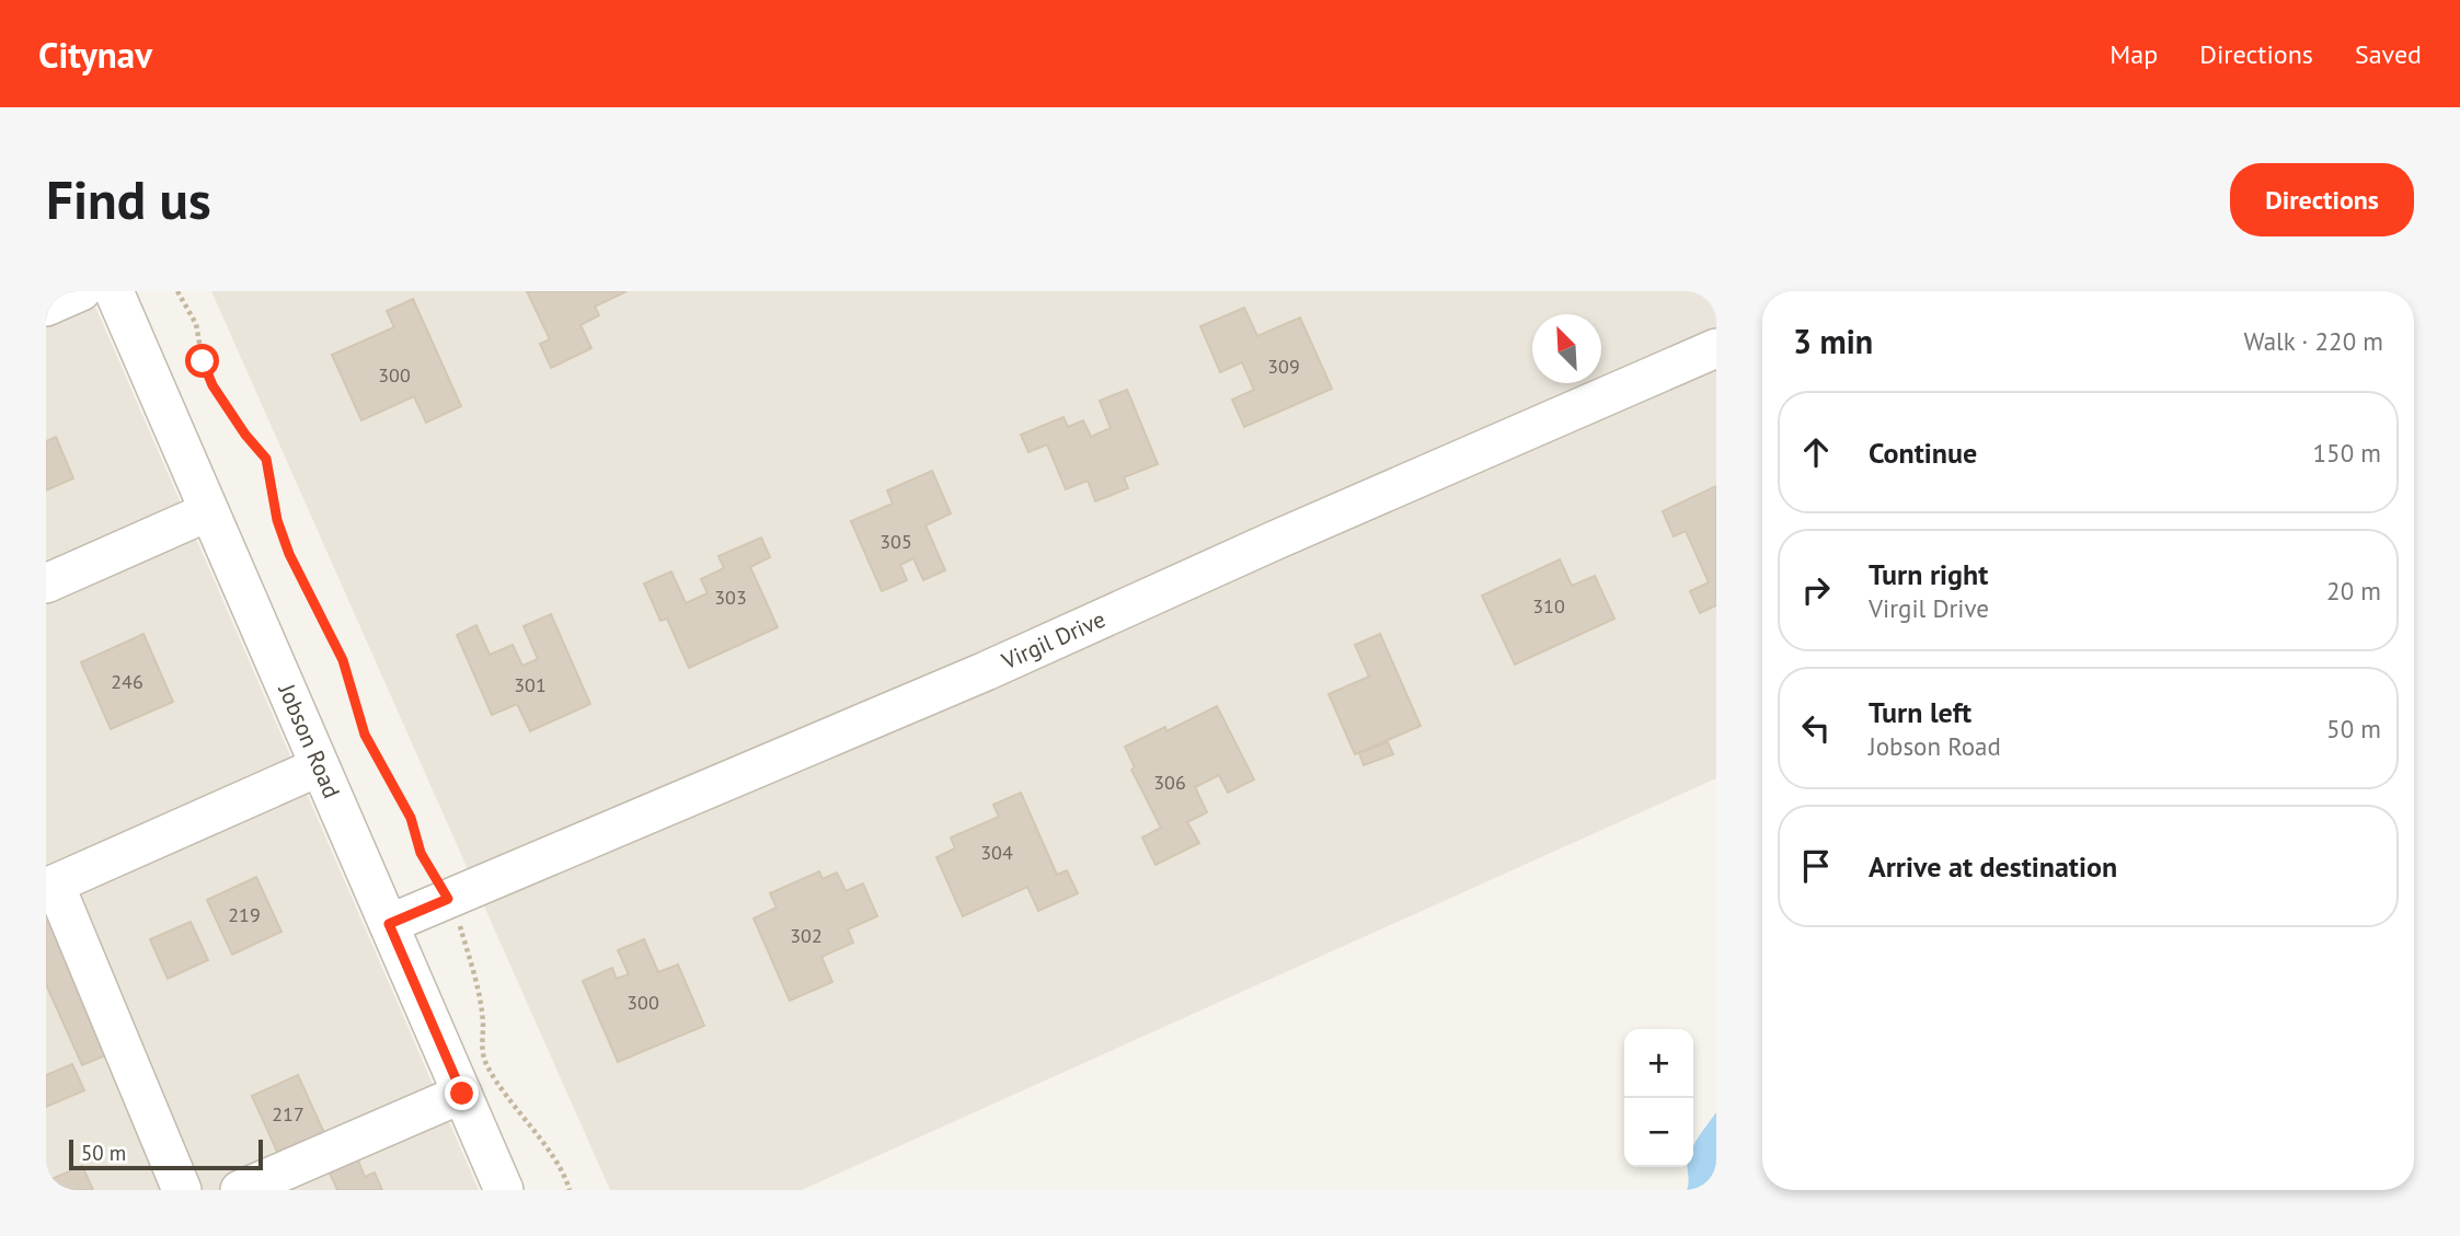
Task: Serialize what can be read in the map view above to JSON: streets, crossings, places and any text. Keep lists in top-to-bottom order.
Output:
{
  "streets": {
    "street": ["Virgil Drive", "Jobson Road"]
  },
  "crossings": [
    ["Virgil Drive", "Jobson Road"]
  ],
  "house_numbers": [
    "309",
    "300",
    "305",
    "303",
    "310",
    "246",
    "301",
    "306",
    "304",
    "219",
    "302",
    "300",
    "217"
  ],
  "scale_bar": "50 m",
  "north": "top left",
  "page": {
    "header": "Citynav",
    "nav": ["Map", "Directions", "Saved"],
    "buttons": "Directions",
    "title": "Find us",
    "heading": ["3 min", "Walk · 220 m"],
    "list": [
      ["Continue", "150 m"],
      ["Turn right", "Virgil Drive", "20 m"],
      ["Turn left", "Jobson Road", "50 m"],
      "Arrive at destination"
    ],
    "map_buttons": ["+", "−"],
    "scale": "50 m"
  }
}
